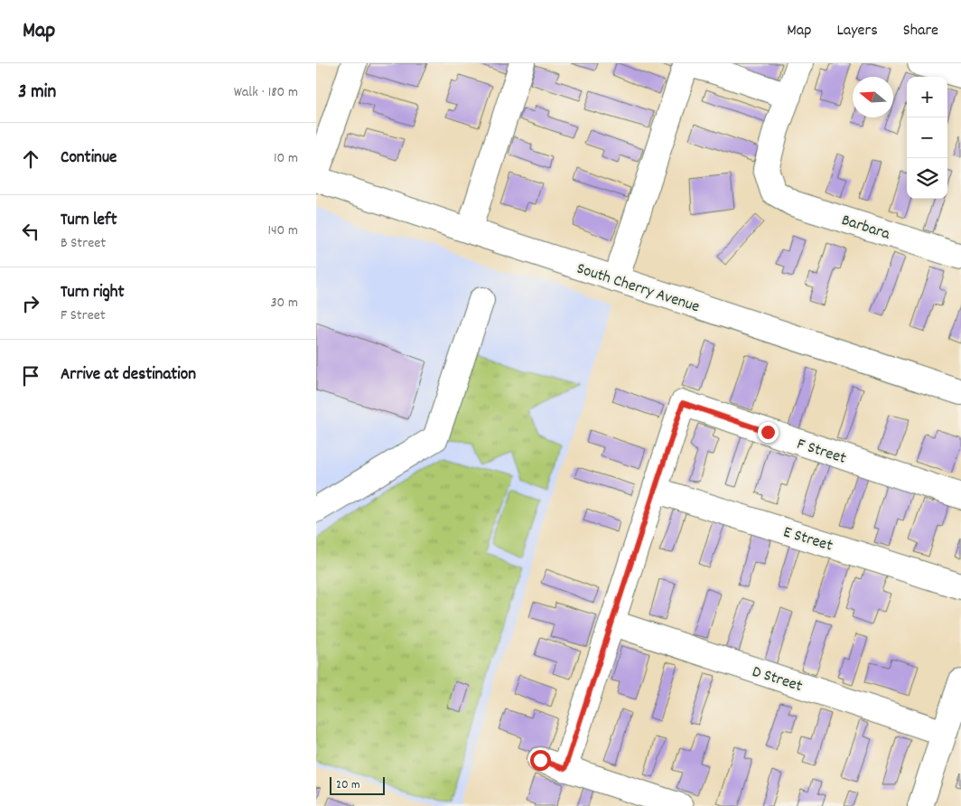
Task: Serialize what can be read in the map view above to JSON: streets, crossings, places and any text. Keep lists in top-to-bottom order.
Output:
{
  "streets": {
    "street": [
      "Barbara",
      "South Cherry Avenue",
      "F Street",
      "E Street",
      "D Street"
    ]
  },
  "crossings": [
    ["F Street", "E Street"]
  ],
  "scale_bar": "20 m",
  "north": "left",
  "page": {
    "header": "Map",
    "nav": ["Map", "Layers", "Share"],
    "heading": ["3 min", "Walk · 180 m"],
    "map_buttons": ["+", "−"],
    "list": [
      ["Continue", "10 m"],
      ["Turn left", "B Street", "140 m"],
      ["Turn right", "F Street", "30 m"],
      "Arrive at destination"
    ],
    "scale": "20 m"
  }
}
